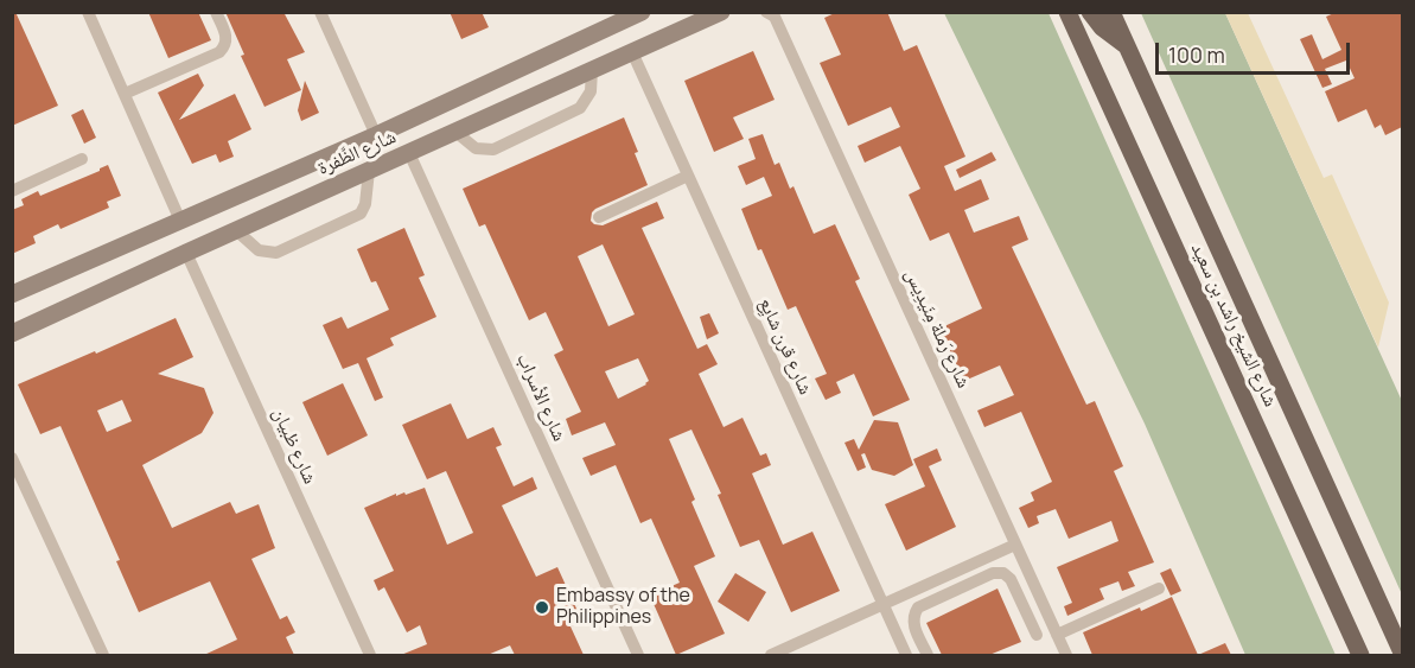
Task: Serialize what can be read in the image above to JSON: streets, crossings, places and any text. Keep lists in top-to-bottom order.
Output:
{
  "streets": {
    "main road": ["شارع الظَّفرة", "شارع الشيخ راشد بن سعيد"],
    "street": [
      "شارع رَملة مِنَيدِيس",
      "شارع قرن شايِع",
      "شارع الأسراب",
      "شارع ظبيان"
    ]
  },
  "crossings": [
    ["شارع الظَّفرة", "شارع قرن شايِع"],
    ["شارع الظَّفرة", "شارع الأسراب"],
    ["شارع الظَّفرة", "شارع ظبيان"]
  ],
  "places": ["Embassy of the Philippines"],
  "scale_bar": "100 m"
}
